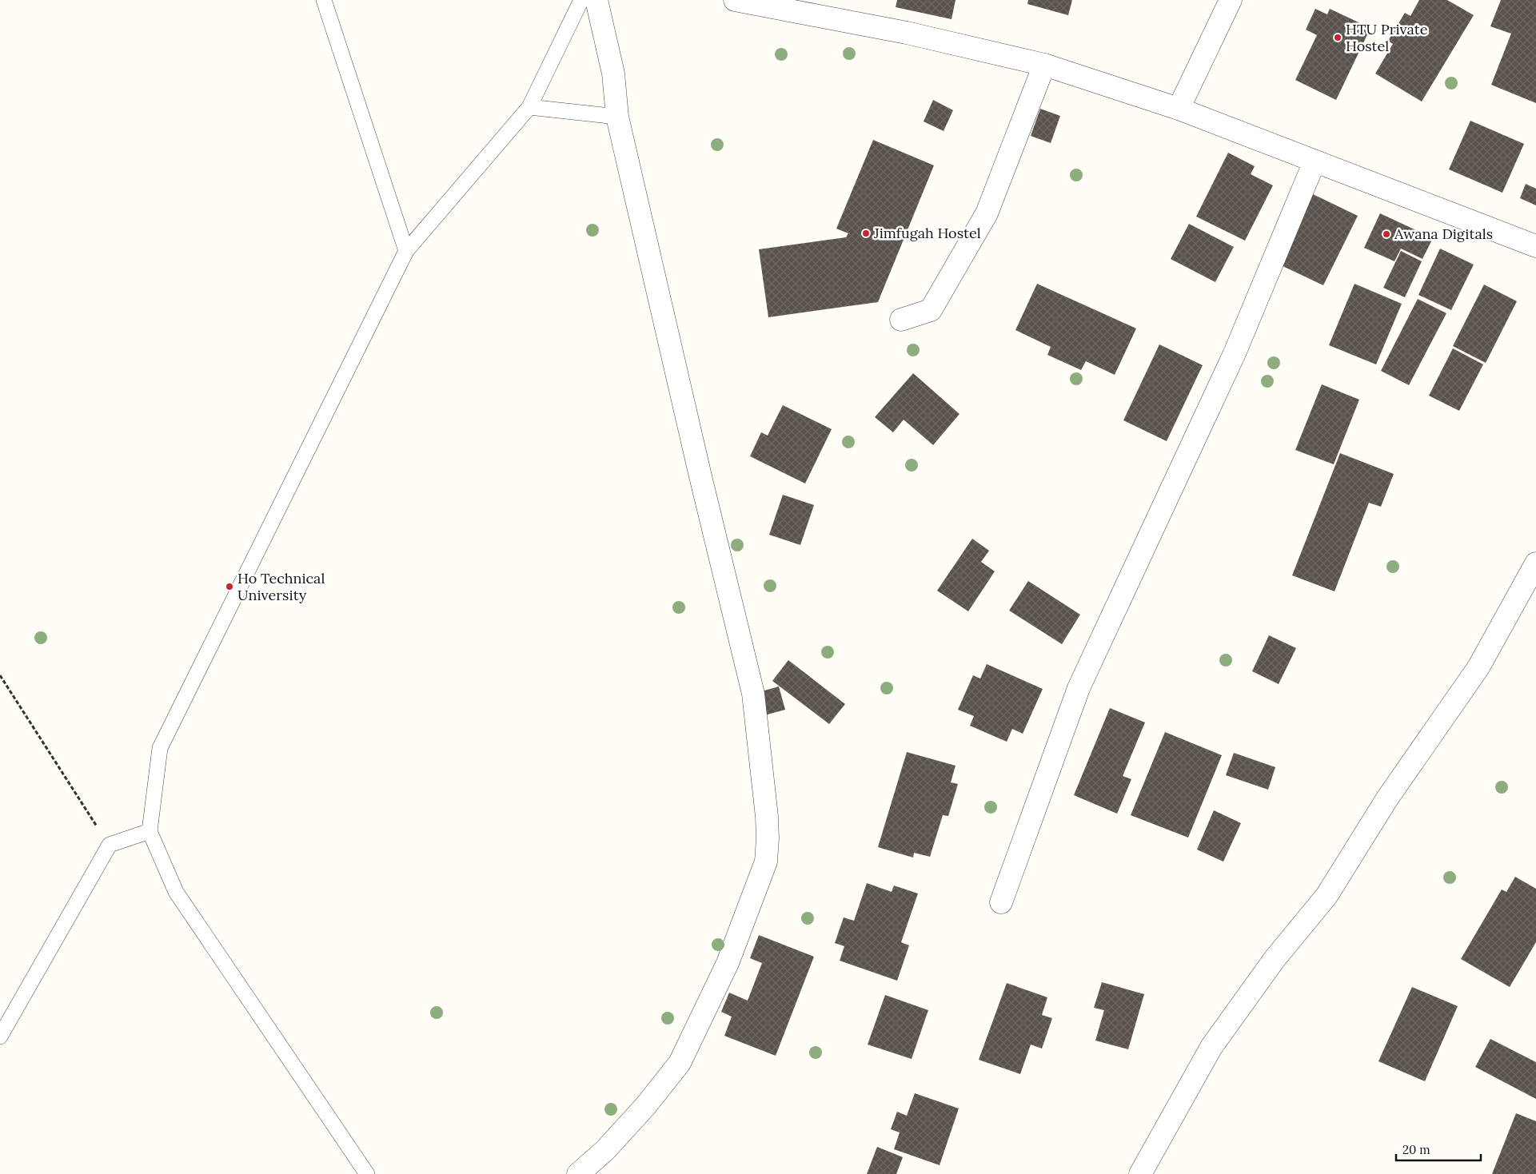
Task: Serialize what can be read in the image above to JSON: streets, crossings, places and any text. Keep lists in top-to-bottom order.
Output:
{
  "places": [
    "HTU Private Hostel",
    "Jimfugah Hostel",
    "Awana Digitals",
    "Ho Technical University"
  ],
  "scale_bar": "20 m"
}
